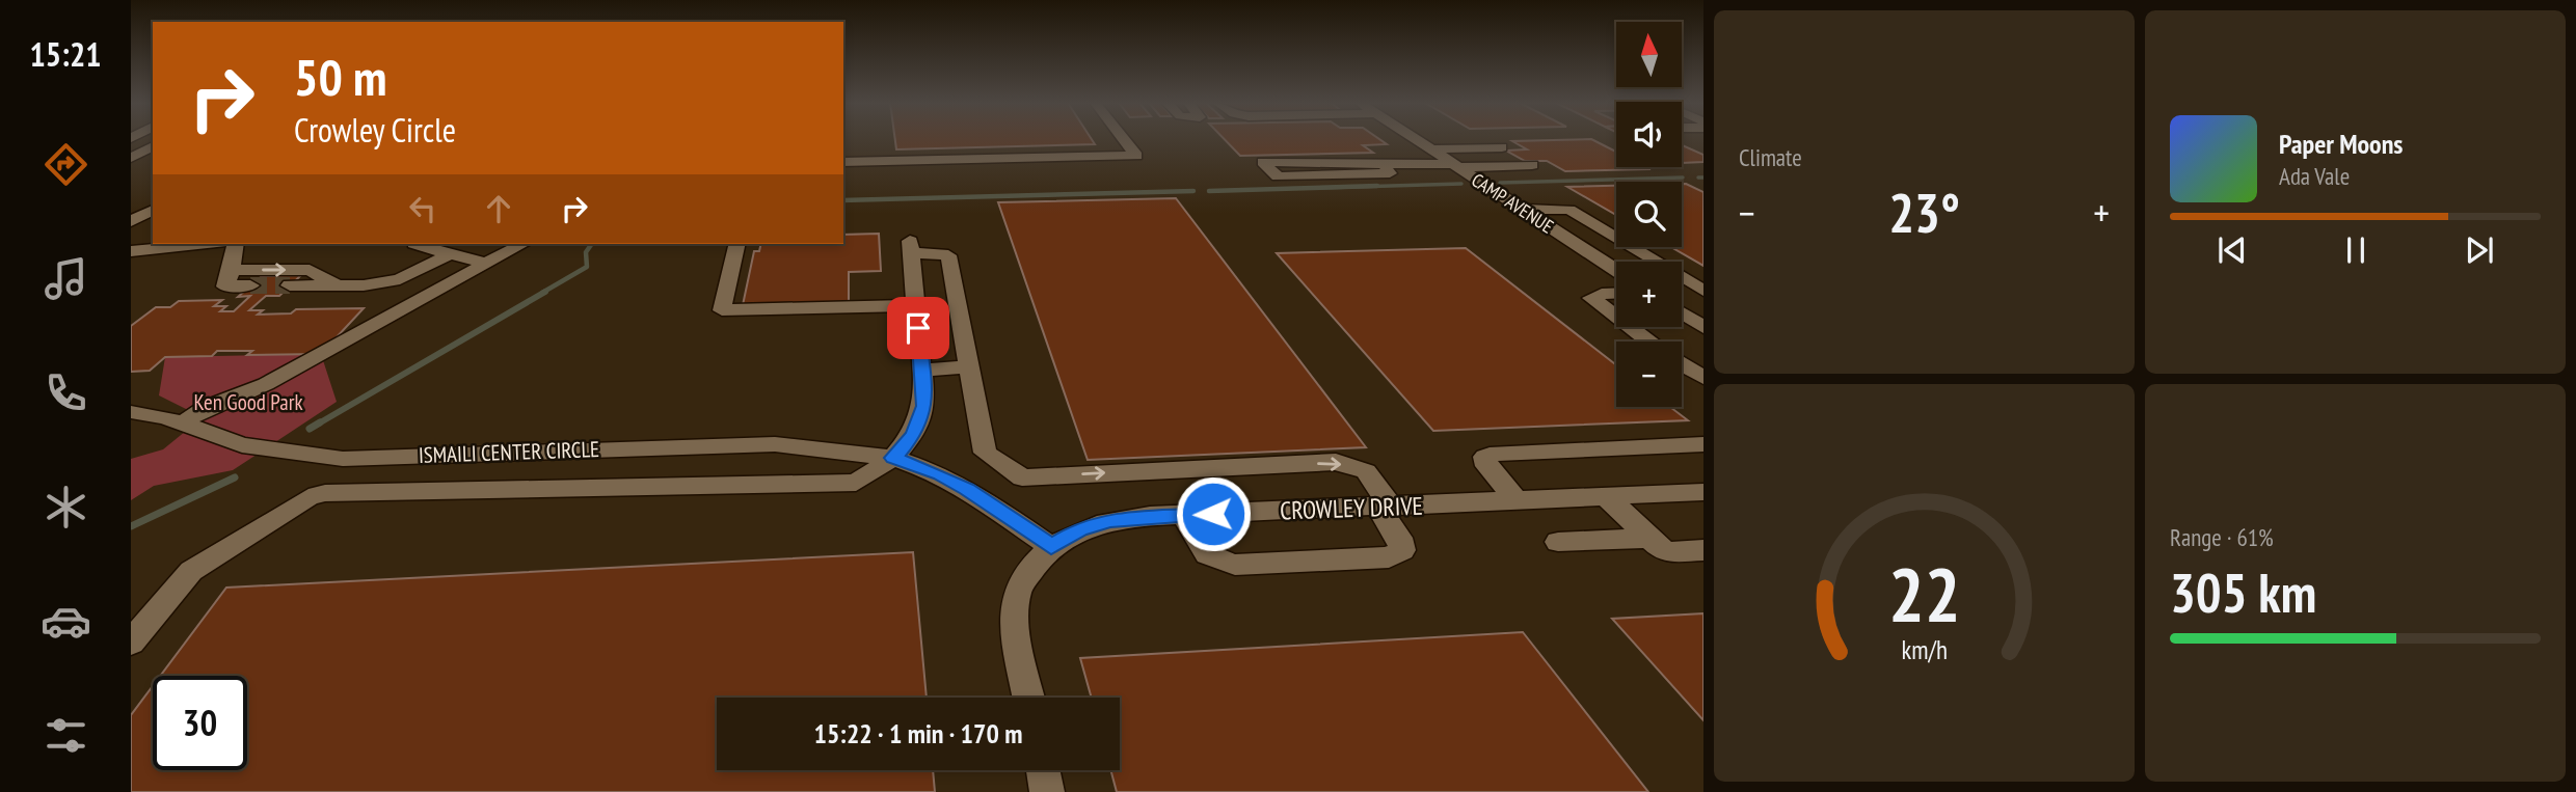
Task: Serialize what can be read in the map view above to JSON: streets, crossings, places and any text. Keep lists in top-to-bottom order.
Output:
{
  "streets": {
    "street": ["CAMP AVENUE", "ISMAILI CENTER CIRCLE", "CROWLEY DRIVE"]
  },
  "crossings": [
    ["ISMAILI CENTER CIRCLE", "CROWLEY DRIVE"]
  ],
  "parks": ["Ken Good Park"],
  "north": "top",
  "page": {
    "tabs": "15:21",
    "tile": [
      "Climate",
      ["Range · 61%", "305 km"]
    ],
    "map_buttons": ["+", "−"],
    "turn": ["50 m", "Crowley Circle"],
    "song": ["Paper Moons", "Ada Vale"],
    "heat": ["−", "23°", "+"],
    "limit": "30",
    "trip": "15:22 · 1 min · 170 m",
    "gauge": ["22", "km/h"]
  }
}
